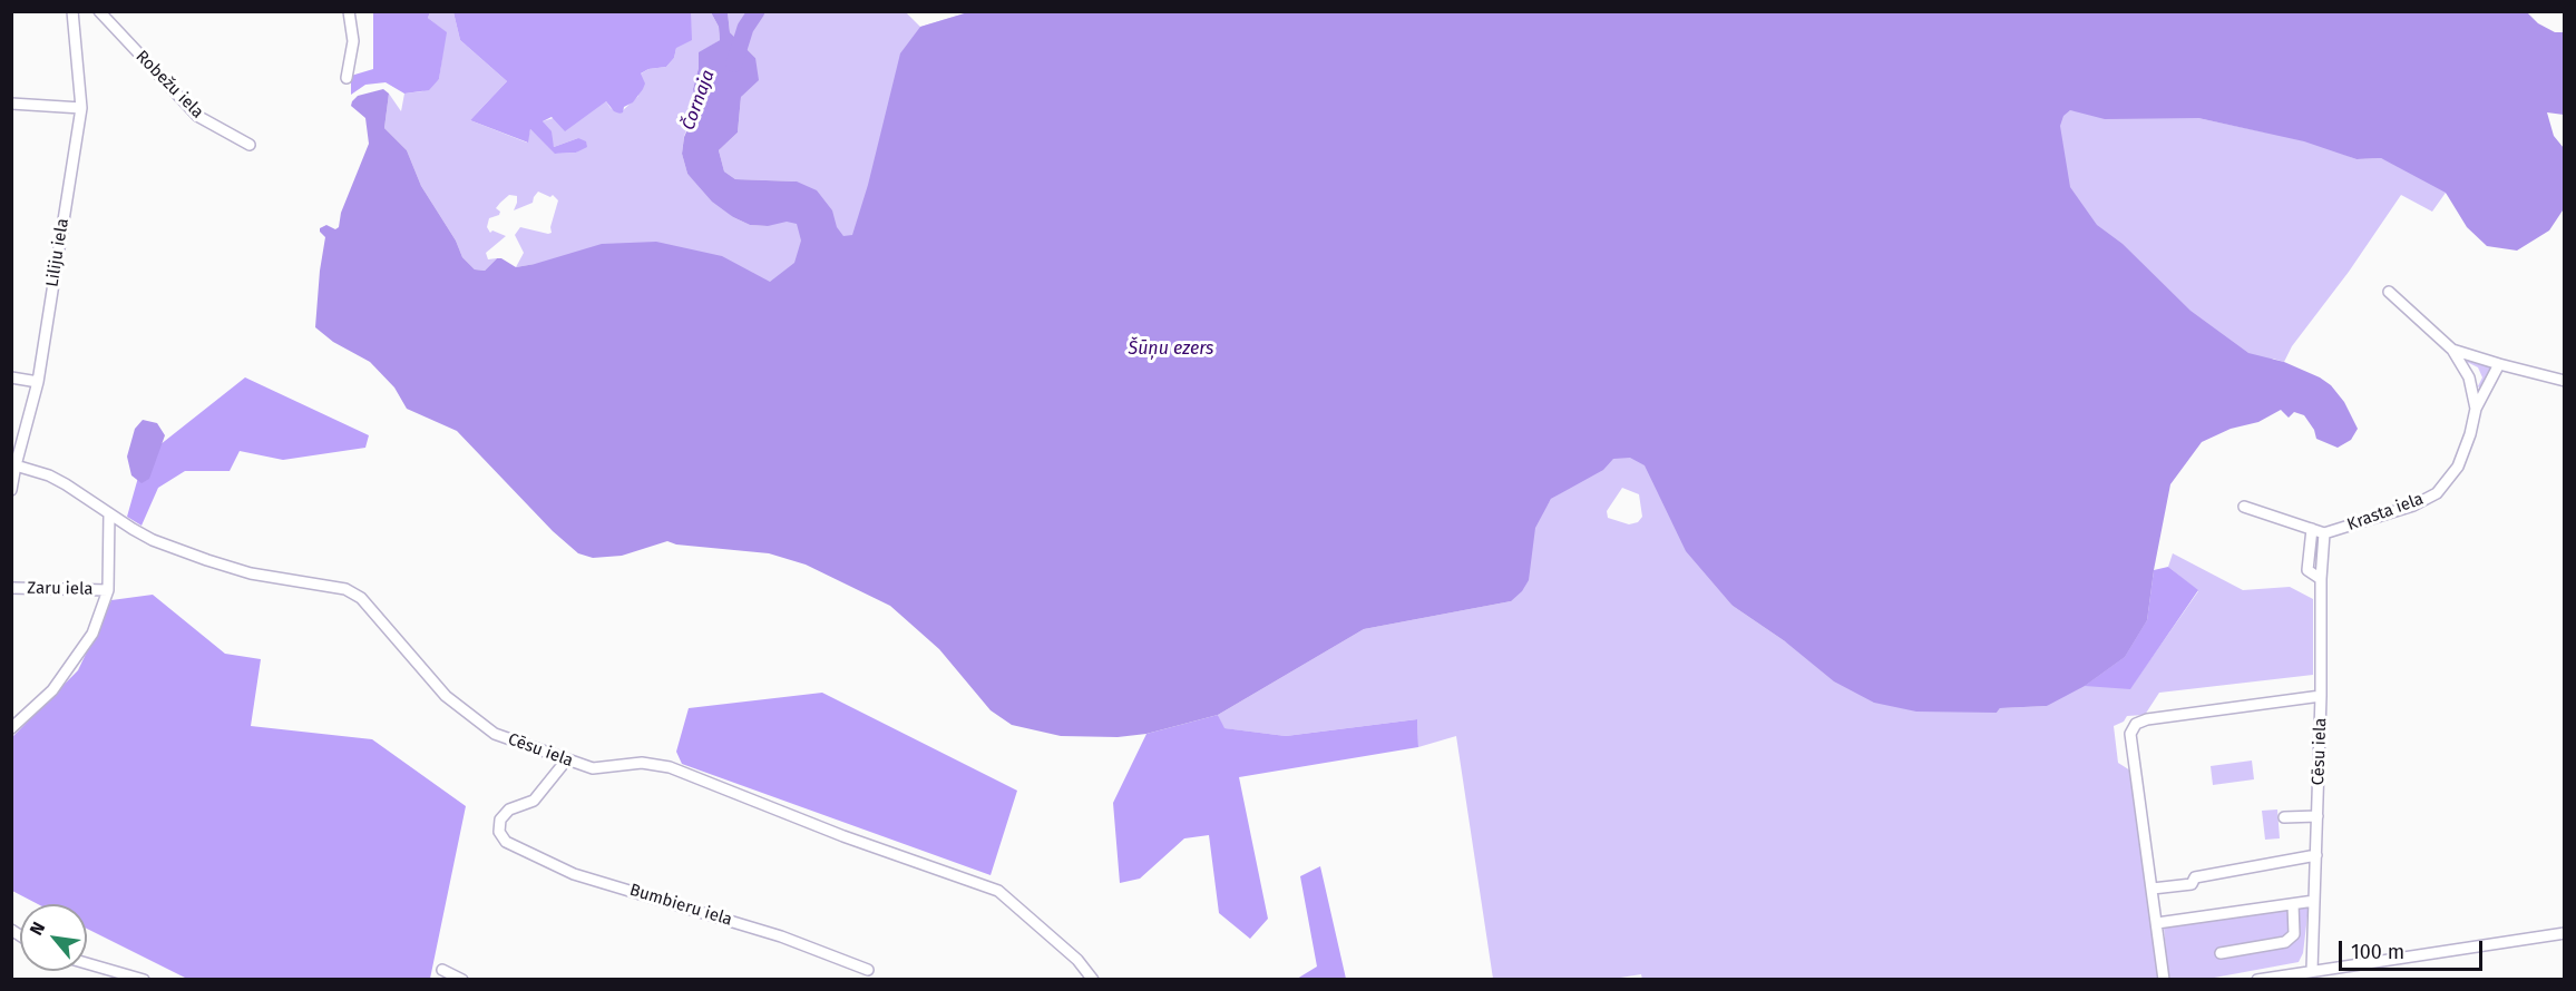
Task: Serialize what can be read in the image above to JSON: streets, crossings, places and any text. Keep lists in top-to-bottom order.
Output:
{
  "streets": {
    "street": [
      "Robežu iela",
      "Liliju iela",
      "Krasta iela",
      "Zaru iela",
      "Cēsu iela",
      "Bumbieru iela"
    ]
  },
  "crossings": [
    ["Liliju iela", "Cēsu iela"],
    ["Krasta iela", "Cēsu iela"],
    ["Cēsu iela", "Bumbieru iela"]
  ],
  "water": ["Čornaja", "Šūņu ezers"],
  "scale_bar": "100 m",
  "north": "top left"
}
